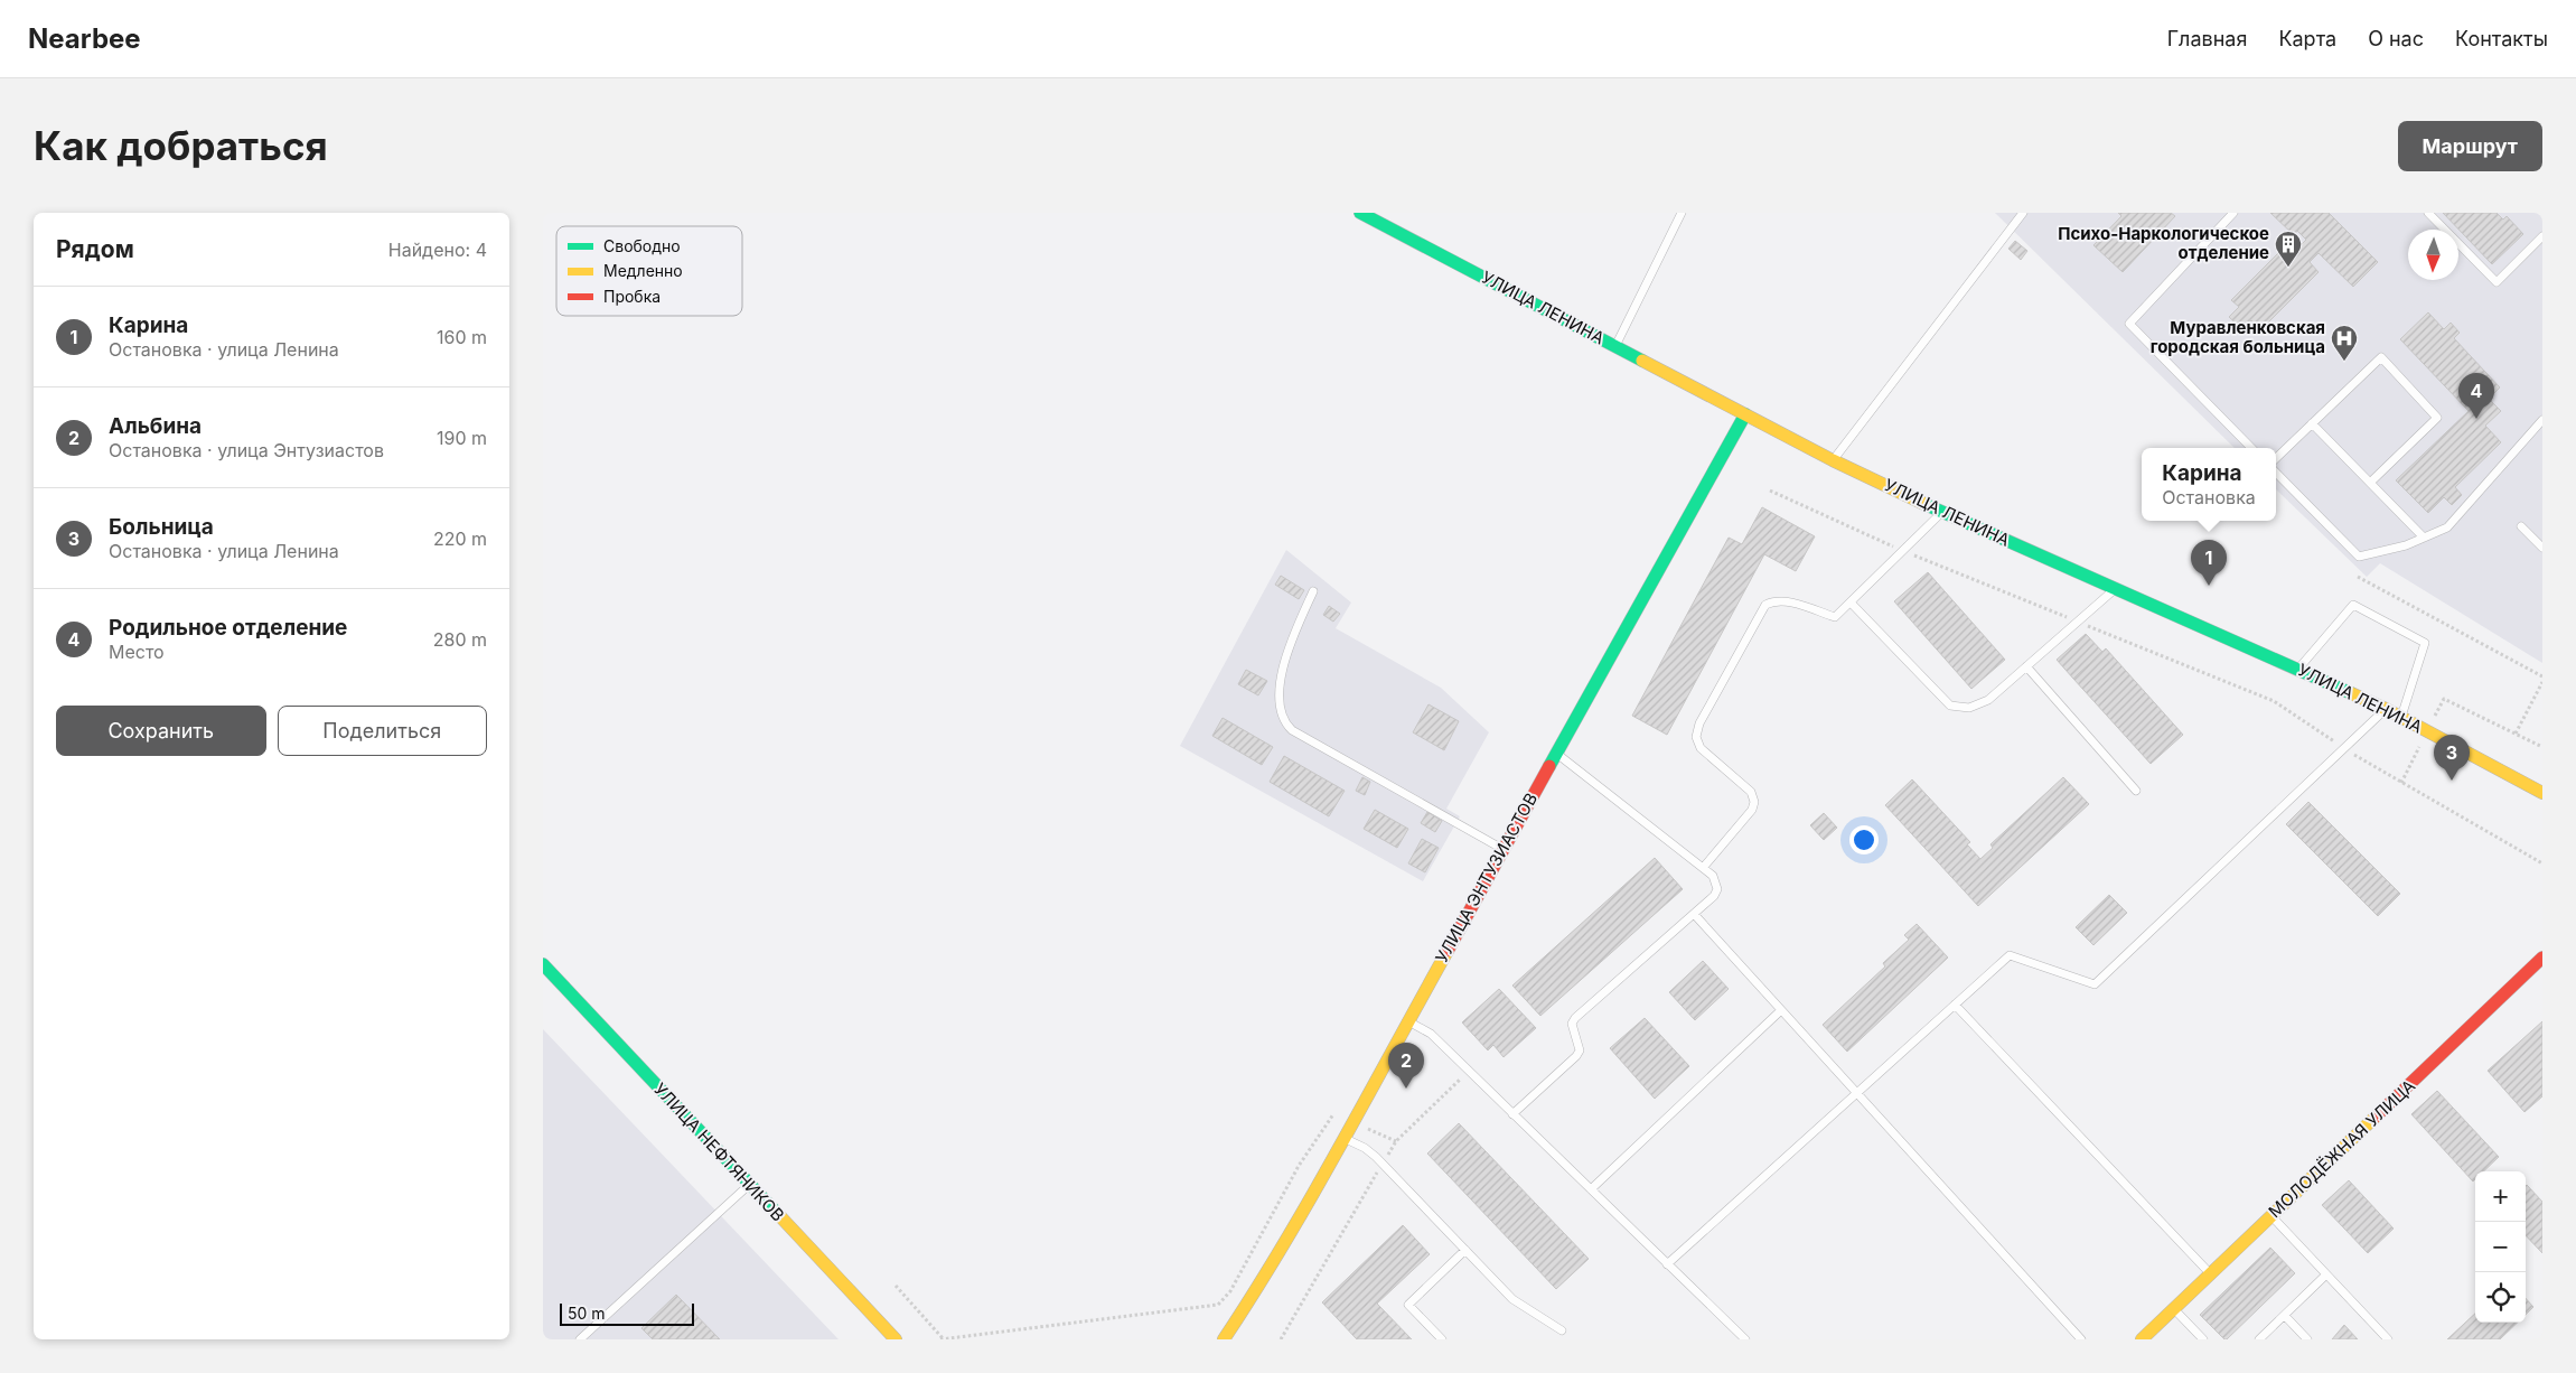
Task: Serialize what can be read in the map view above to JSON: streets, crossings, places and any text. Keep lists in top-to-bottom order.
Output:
{
  "streets": {
    "main road": [
      "УЛИЦА ЛЕНИНА",
      "УЛИЦА ЭНТУЗИАСТОВ",
      "МОЛОДЁЖНАЯ УЛИЦА",
      "УЛИЦА НЕФТЯНИКОВ"
    ]
  },
  "crossings": [
    ["УЛИЦА ЛЕНИНА", "УЛИЦА ЭНТУЗИАСТОВ"]
  ],
  "places": {
    "building": ["Психо-Наркологическое отделение"],
    "hospital": ["Муравленковская городская больница"]
  },
  "legend": ["Свободно", "Медленно", "Пробка"],
  "scale_bar": "50 m",
  "north": "bottom",
  "page": {
    "header": "Nearbee",
    "nav": [
      "Главная",
      "Карта",
      "О нас",
      "Контакты"
    ],
    "buttons": [
      "Маршрут",
      ["Сохранить", "Поделиться"]
    ],
    "title": "Как добраться",
    "heading": ["Рядом", "Найдено: 4"],
    "list": [
      {
        "mark": "1",
        "name": "Карина",
        "note": "Остановка · улица Ленина",
        "value": "160 m"
      },
      {
        "mark": "2",
        "name": "Альбина",
        "note": "Остановка · улица Энтузиастов",
        "value": "190 m"
      },
      {
        "mark": "3",
        "name": "Больница",
        "note": "Остановка · улица Ленина",
        "value": "220 m"
      },
      {
        "mark": "4",
        "name": "Родильное отделение",
        "note": "Место",
        "value": "280 m"
      }
    ],
    "pins": [
      "4",
      "1",
      "3",
      "2"
    ],
    "popup": ["Карина", "Остановка"],
    "map_buttons": ["+", "−"],
    "scale": "50 m"
  }
}
